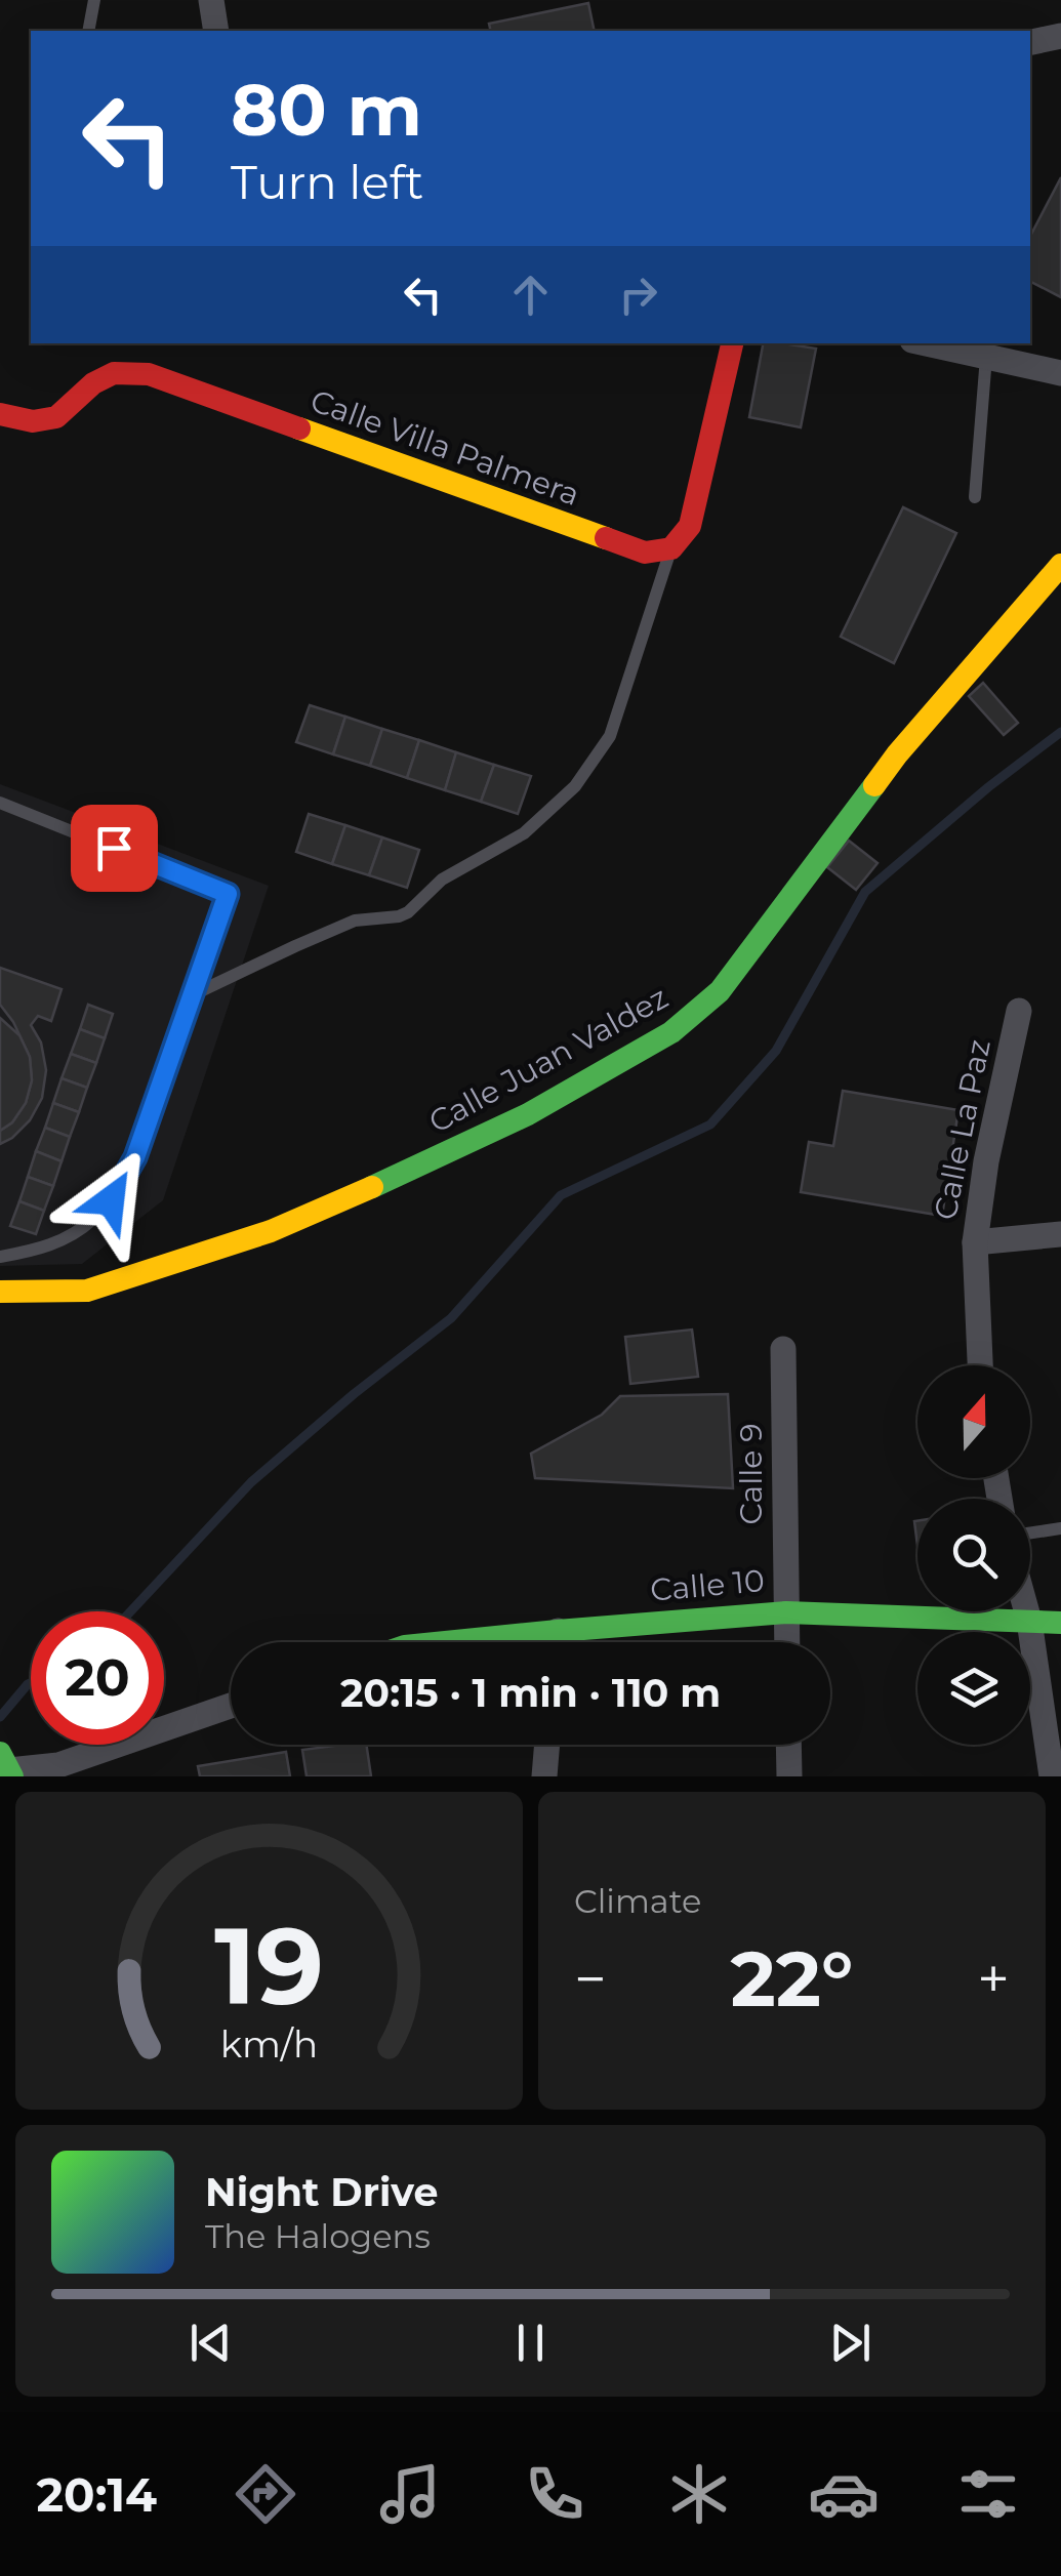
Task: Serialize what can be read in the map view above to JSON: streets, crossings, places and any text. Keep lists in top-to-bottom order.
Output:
{
  "streets": {
    "street": [
      "Calle Villa Palmera",
      "Calle Juan Valdez",
      "Calle La Paz",
      "Calle 9",
      "Calle 10"
    ]
  },
  "crossings": [
    ["Calle 9", "Calle 10"]
  ],
  "north": "top",
  "page": {
    "turn": ["80 m", "Turn left"],
    "limit": "20",
    "trip": "20:15 · 1 min · 110 m",
    "tile": "Climate",
    "heat": ["−", "22°", "+"],
    "song": ["Night Drive", "The Halogens"],
    "tabs": "20:14",
    "gauge": ["19", "km/h"]
  }
}
